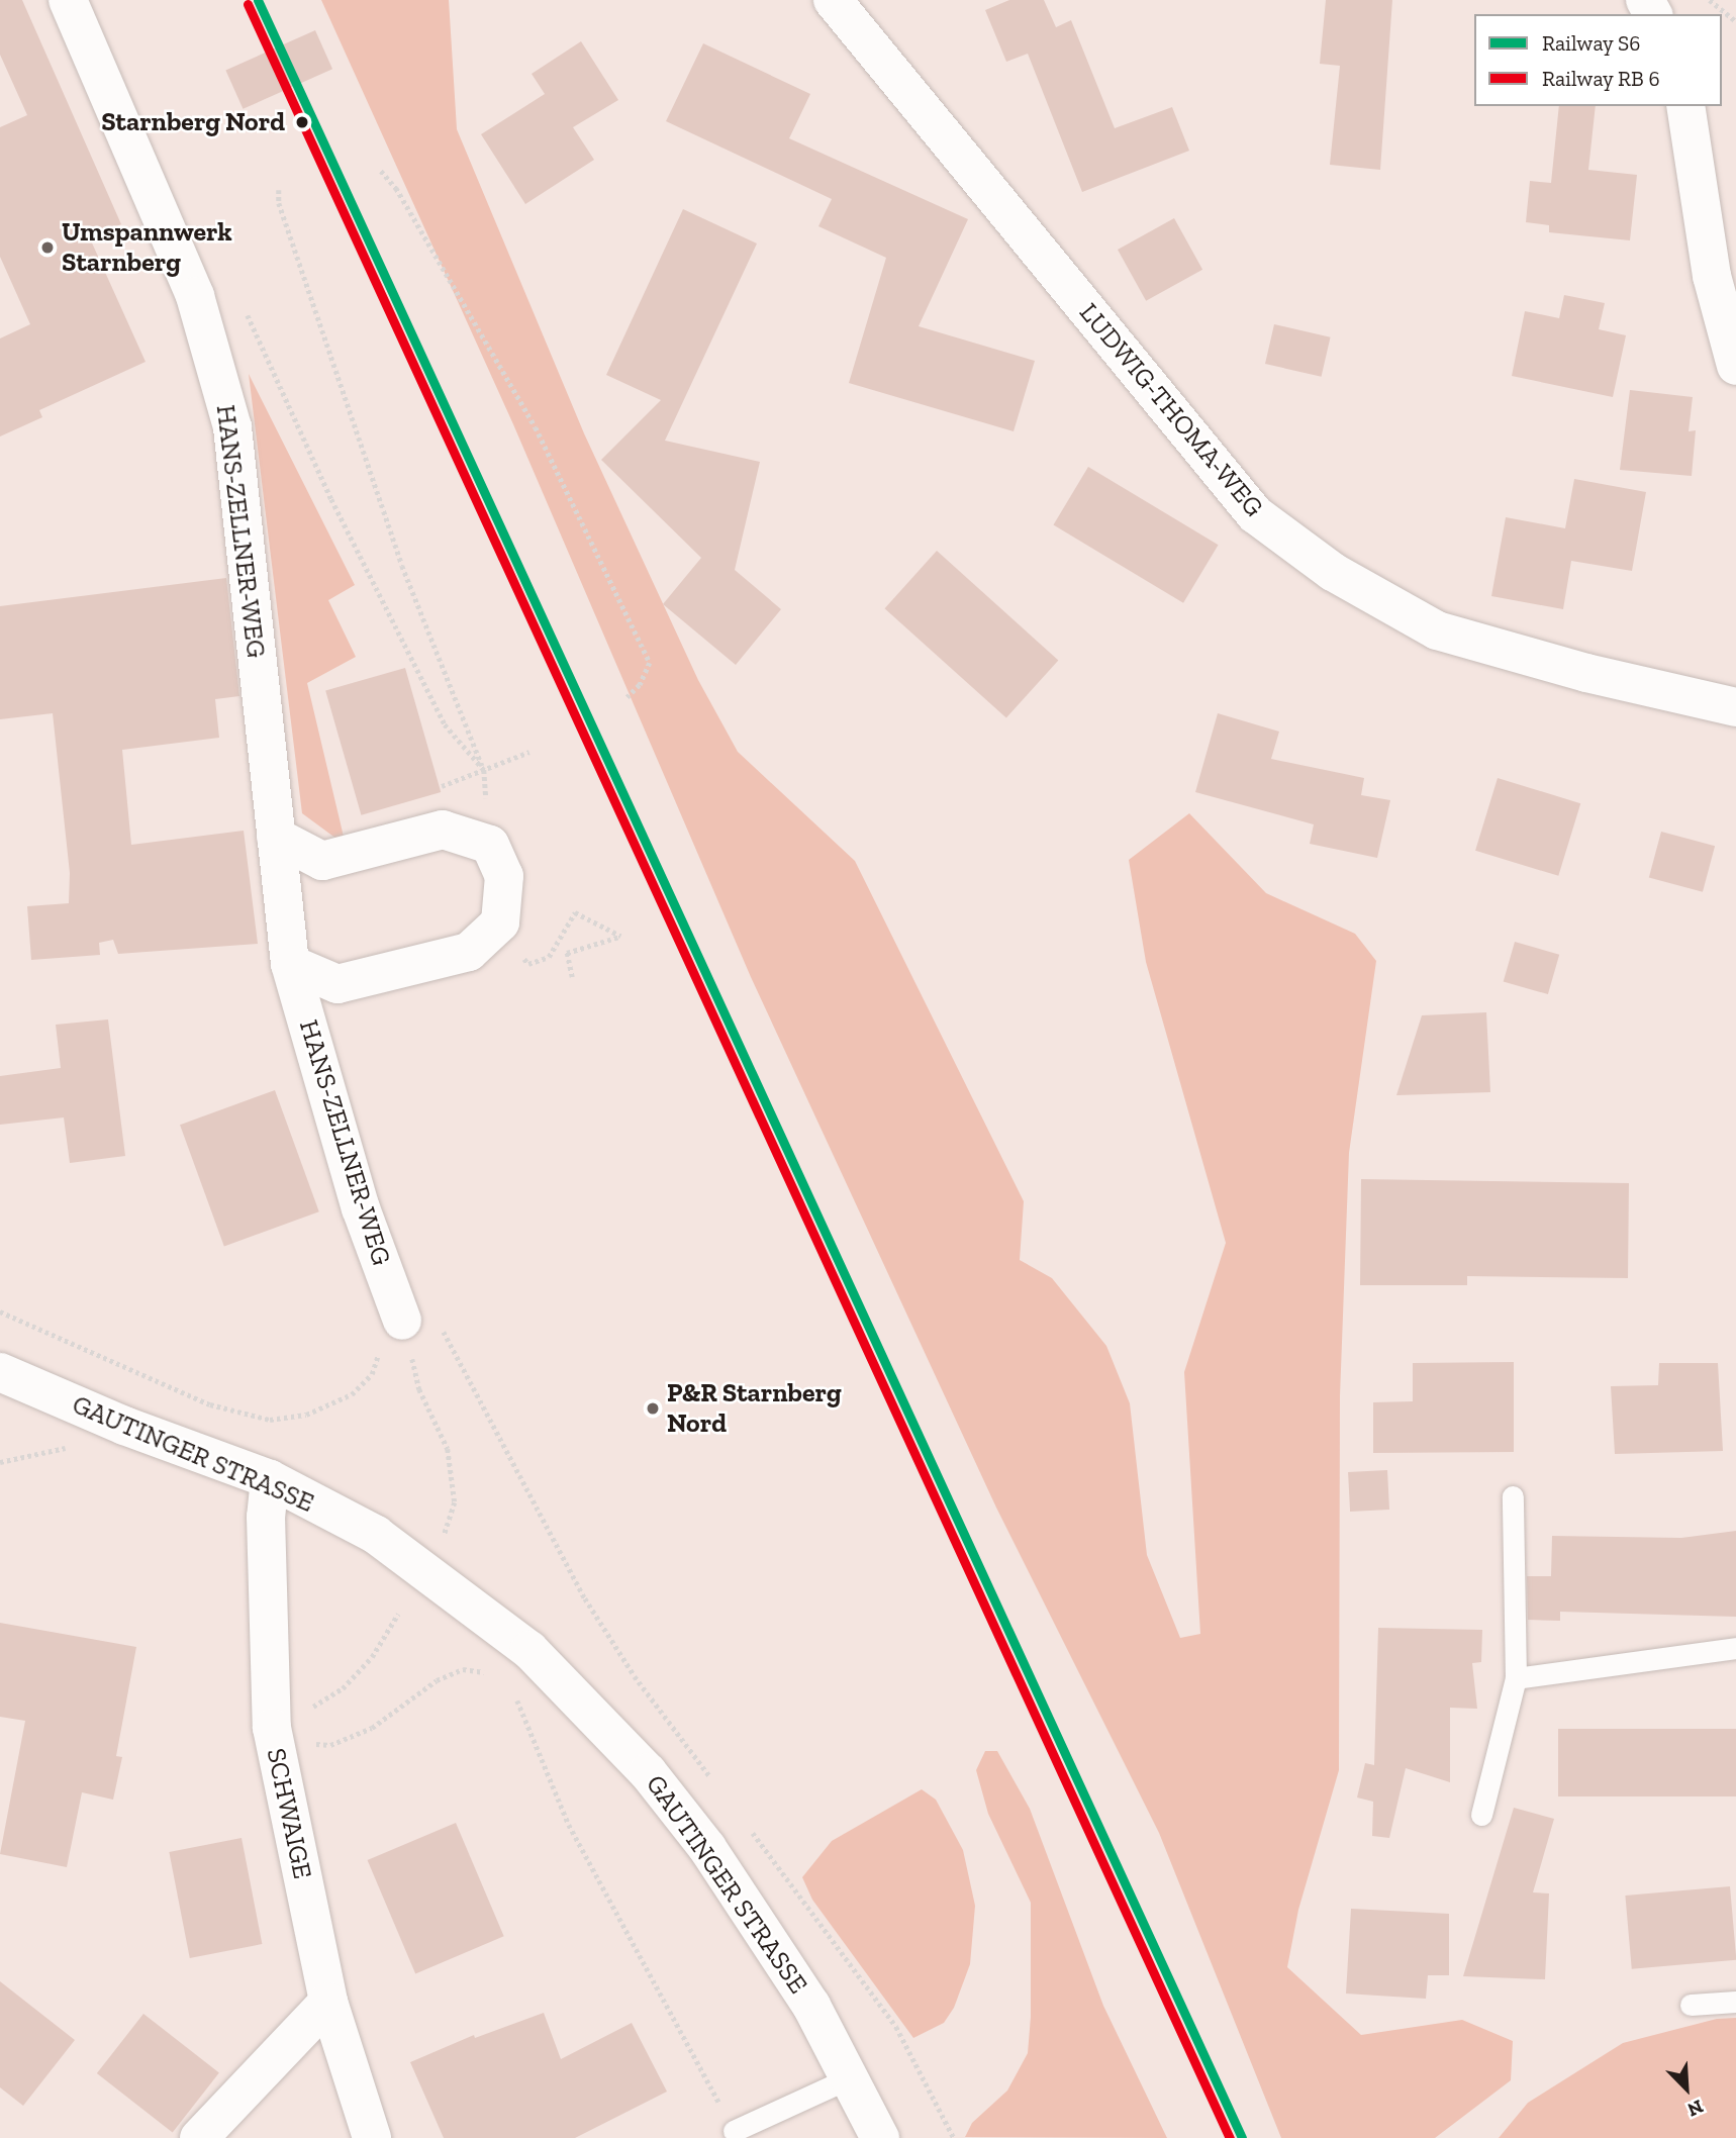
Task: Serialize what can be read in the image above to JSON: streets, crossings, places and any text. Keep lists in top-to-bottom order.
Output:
{
  "streets": {
    "street": [
      "LUDWIG-THOMA-WEG",
      "HANS-ZELLNER-WEG",
      "GAUTINGER STRASSE",
      "SCHWAIGE"
    ]
  },
  "crossings": [
    ["GAUTINGER STRASSE", "SCHWAIGE"]
  ],
  "places": ["Starnberg Nord", "Umspannwerk Starnberg", "P&R Starnberg Nord"],
  "lines": ["rail line S6"],
  "legend": ["Railway S6", "Railway RB 6"],
  "north": "bottom right"
}
